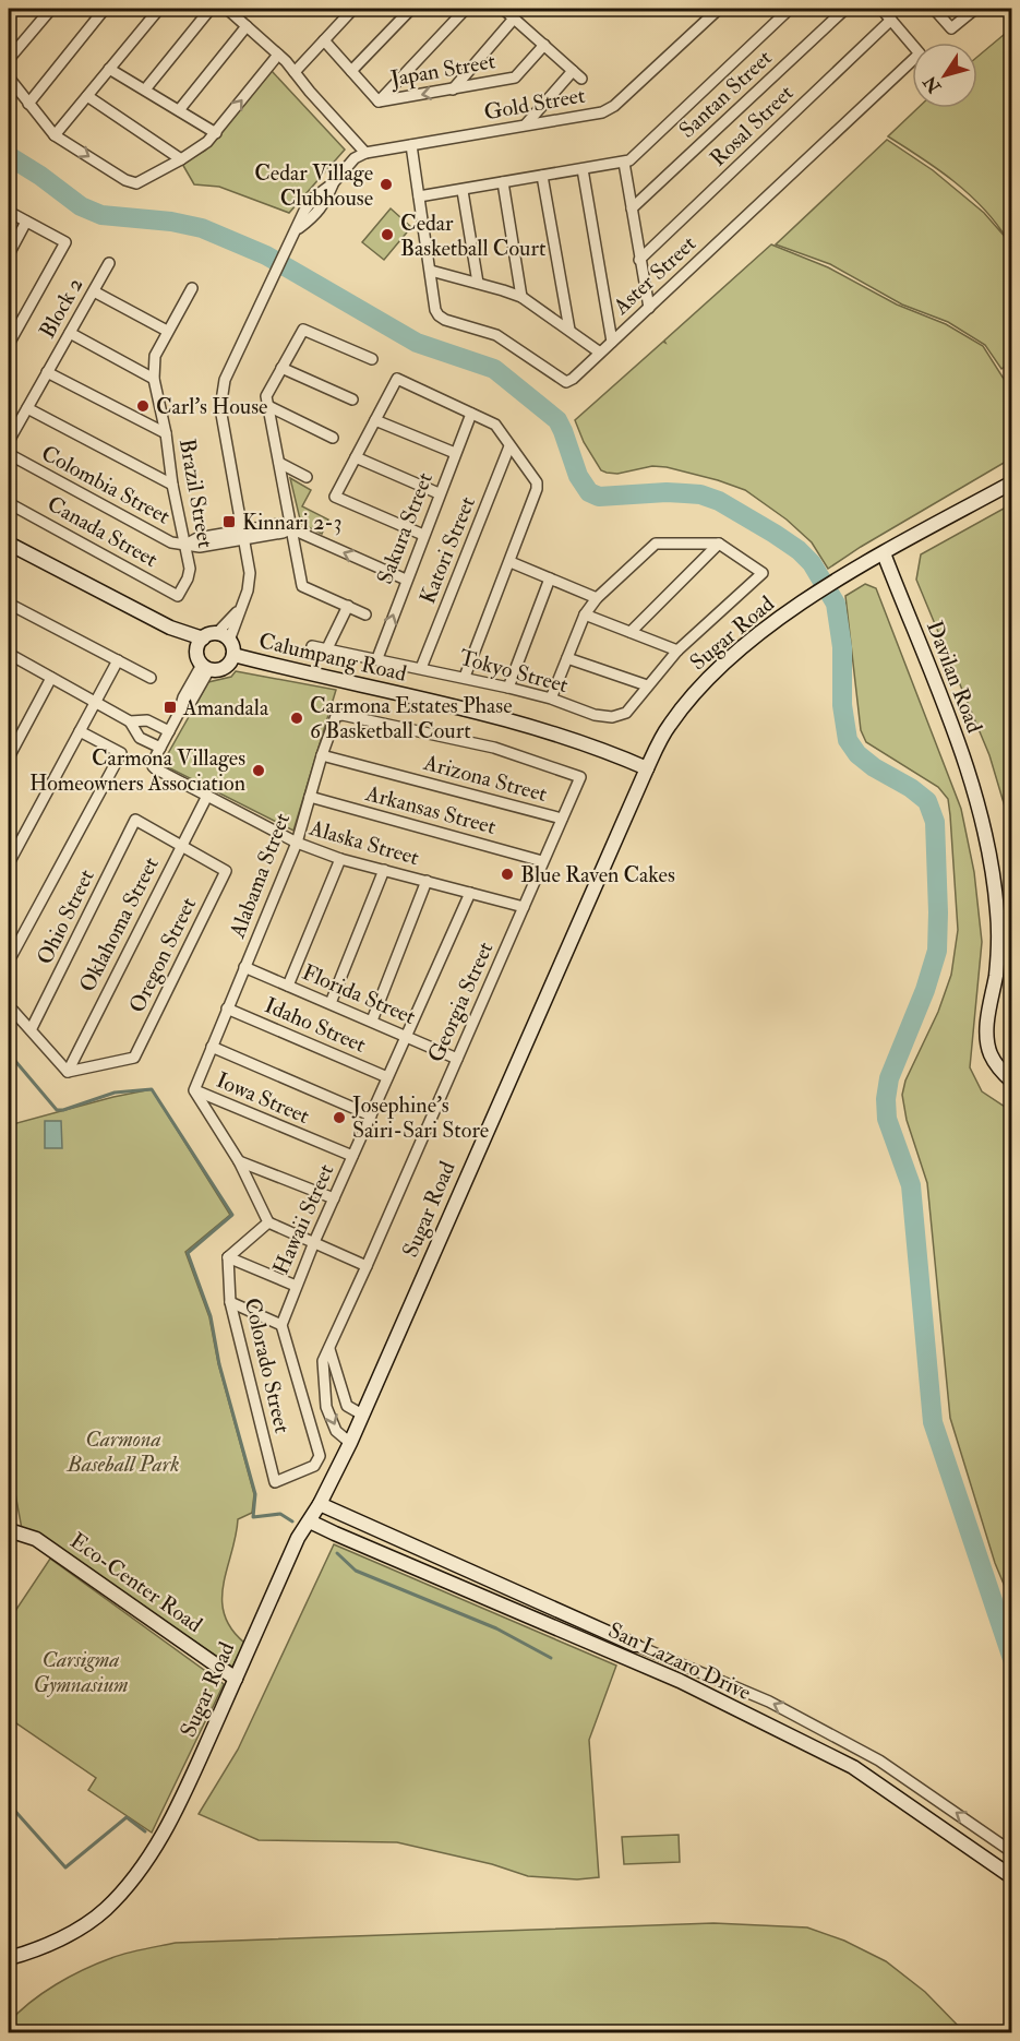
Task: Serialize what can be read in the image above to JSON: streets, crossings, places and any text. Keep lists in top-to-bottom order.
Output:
{
  "streets": {
    "main road": [
      "Sugar Road",
      "Calumpang Road",
      "Davilan Road",
      "Eco-Center Road",
      "San Lazaro Drive"
    ],
    "street": [
      "Japan Street",
      "Santan Street",
      "Gold Street",
      "Rosal Street",
      "Aster Street",
      "Block 2",
      "Colombia Street",
      "Brazil Street",
      "Sakura Street",
      "Canada Street",
      "Katori Street",
      "Tokyo Street",
      "Arizona Street",
      "Arkansas Street",
      "Alaska Street",
      "Alabama Street",
      "Ohio Street",
      "Oklahoma Street",
      "Oregon Street",
      "Florida Street",
      "Georgia Street",
      "Idaho Street",
      "Iowa Street",
      "Hawaii Street",
      "Colorado Street"
    ]
  },
  "crossings": [
    ["Gold Street", "Aster Street"],
    ["Rosal Street", "Aster Street"],
    ["Colombia Street", "Brazil Street"],
    ["Brazil Street", "Canada Street"],
    ["Sakura Street", "Tokyo Street"],
    ["Katori Street", "Tokyo Street"],
    ["Sugar Road", "Calumpang Road"],
    ["Sugar Road", "Davilan Road"],
    ["Sugar Road", "Georgia Street"],
    ["Sugar Road", "Eco-Center Road"],
    ["Sugar Road", "San Lazaro Drive"],
    ["Arizona Street", "Alabama Street"],
    ["Arizona Street", "Georgia Street"],
    ["Arkansas Street", "Alabama Street"],
    ["Arkansas Street", "Georgia Street"],
    ["Alaska Street", "Alabama Street"],
    ["Alaska Street", "Oklahoma Street"],
    ["Alaska Street", "Georgia Street"],
    ["Alaska Street", "Hawaii Street"],
    ["Alabama Street", "Florida Street"],
    ["Alabama Street", "Georgia Street"],
    ["Alabama Street", "Idaho Street"],
    ["Alabama Street", "Iowa Street"],
    ["Ohio Street", "Oklahoma Street"],
    ["Ohio Street", "Oregon Street"],
    ["Oklahoma Street", "Oregon Street"],
    ["Florida Street", "Georgia Street"],
    ["Florida Street", "Hawaii Street"],
    ["Idaho Street", "Hawaii Street"],
    ["Iowa Street", "Hawaii Street"],
    ["Hawaii Street", "Colorado Street"]
  ],
  "parks": ["Carmona Baseball Park", "Carsigma Gymnasium"],
  "places": {
    "other": [
      "Cedar Village Clubhouse",
      "Cedar Basketball Court",
      "Carl's House",
      "Carmona Estates Phase 6 Basketball Court",
      "Carmona Villages Homeowners Association",
      "Blue Raven Cakes",
      "Josephine's Sairi-Sari Store"
    ],
    "transit": ["Kinnari 2-3", "Amandala"]
  },
  "north": "bottom left"
}
